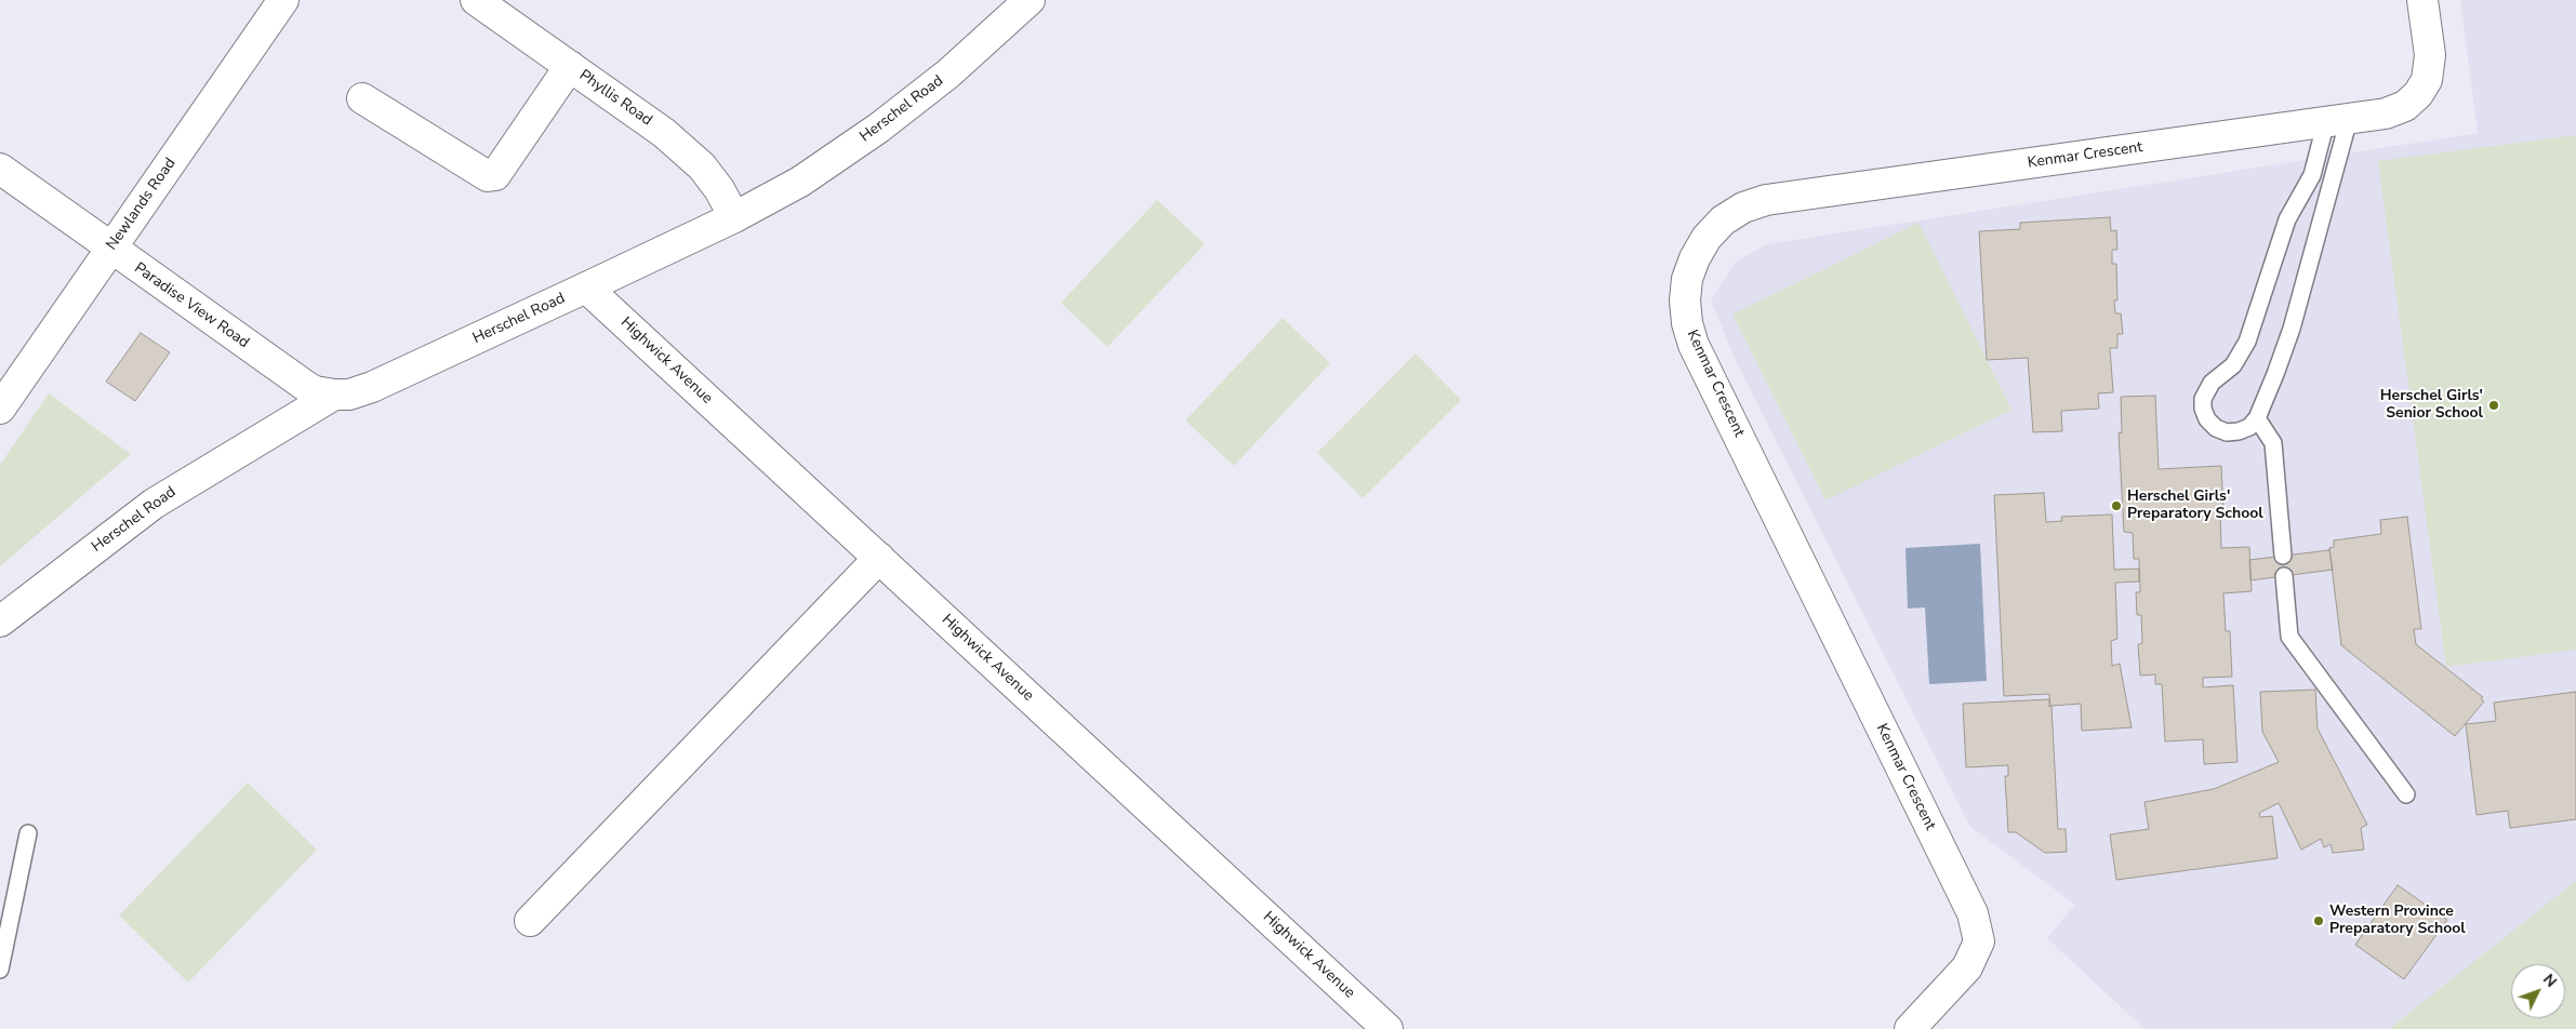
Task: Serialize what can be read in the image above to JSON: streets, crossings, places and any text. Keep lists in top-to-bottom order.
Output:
{
  "streets": {
    "street": [
      "Phyllis Road",
      "Herschel Road",
      "Kenmar Crescent",
      "Newlands Road",
      "Paradise View Road",
      "Highwick Avenue"
    ]
  },
  "crossings": [
    ["Phyllis Road", "Herschel Road"],
    ["Herschel Road", "Paradise View Road"],
    ["Herschel Road", "Highwick Avenue"],
    ["Newlands Road", "Paradise View Road"]
  ],
  "places": ["Herschel Girls' Senior School", "Herschel Girls' Preparatory School", "Western Province Preparatory School"],
  "north": "top right"
}
